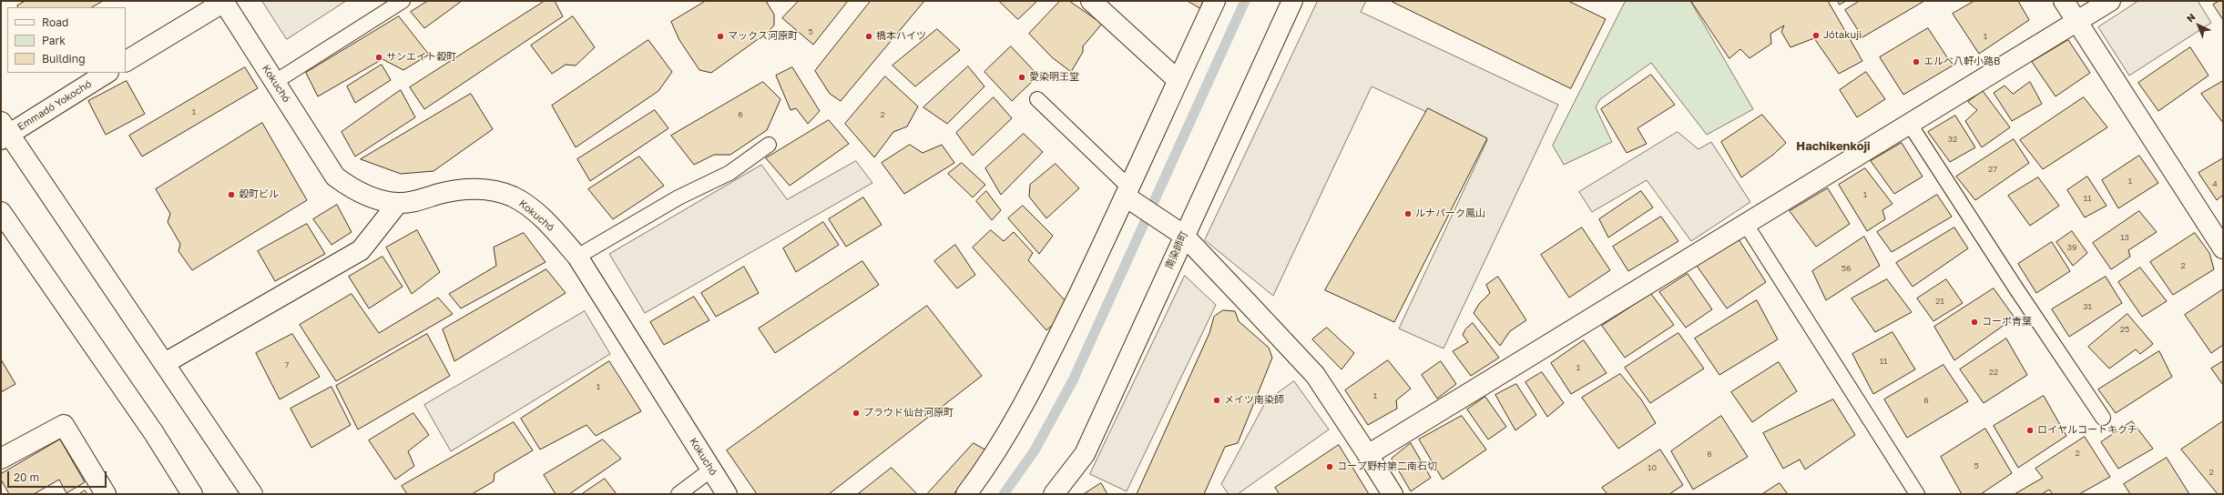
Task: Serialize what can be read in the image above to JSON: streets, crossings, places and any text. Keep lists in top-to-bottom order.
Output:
{
  "streets": {
    "street": ["Kokuchó", "Emmadó Yokochó", "南染師町"]
  },
  "districts": ["Hachikenkoji"],
  "places": [
    "Jótakuji",
    "マックス河原町",
    "橋本ハイツ",
    "サンエイト穀町",
    "エルベ八軒小路B",
    "愛染明王堂",
    "穀町ビル",
    "ルナパーク鳳山",
    "コーポ青葉",
    "メイツ南染師",
    "プラウド仙台河原町",
    "ロイヤルコートキクチ",
    "コープ野村第二南石切"
  ],
  "house_numbers": [
    "5",
    "1",
    "1",
    "6",
    "2",
    "32",
    "27",
    "1",
    "4",
    "1",
    "11",
    "13",
    "39",
    "2",
    "56",
    "21",
    "31",
    "25",
    "11",
    "7",
    "1",
    "22",
    "1",
    "1",
    "6",
    "2",
    "6",
    "5",
    "10",
    "2"
  ],
  "legend": ["Road", "Park", "Building"],
  "scale_bar": "20 m",
  "north": "top left"
}
